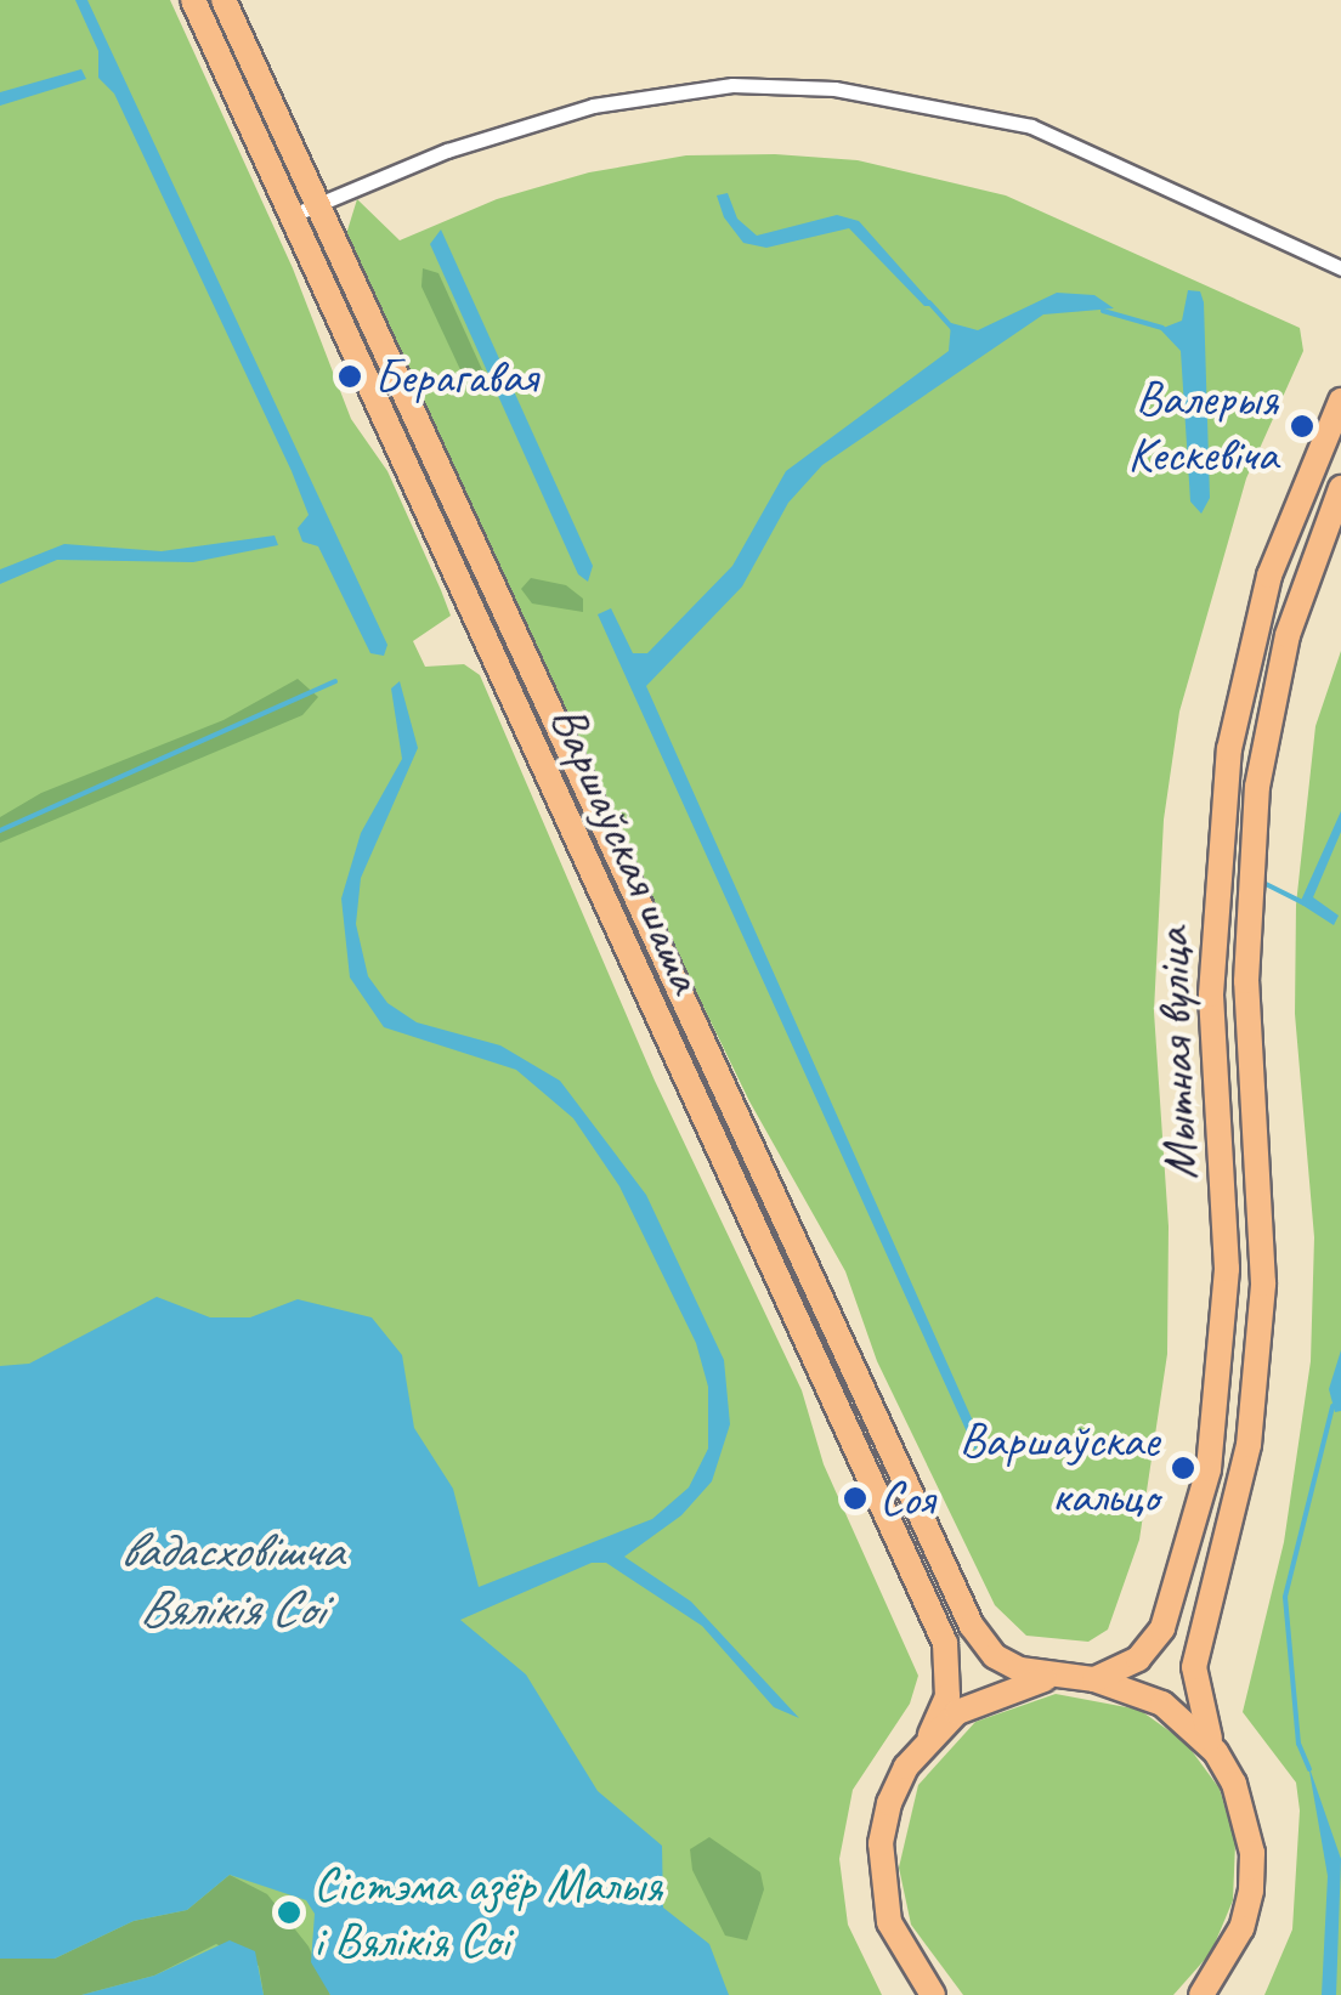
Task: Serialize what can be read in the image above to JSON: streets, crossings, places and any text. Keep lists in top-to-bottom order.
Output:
{
  "streets": {
    "highway": ["Варшаўская шаша", "Мытная вуліца"]
  },
  "crossings": [
    ["Варшаўская шаша", "Мытная вуліца"]
  ],
  "water": ["вадасховішча Вялікія Соі"],
  "places": [
    "Берагавая",
    "Валерыя Кескевіча",
    "Варшаўскае кальцо",
    "Соя",
    "Сістэма азёр Малыя і Вялікія Соі"
  ]
}
